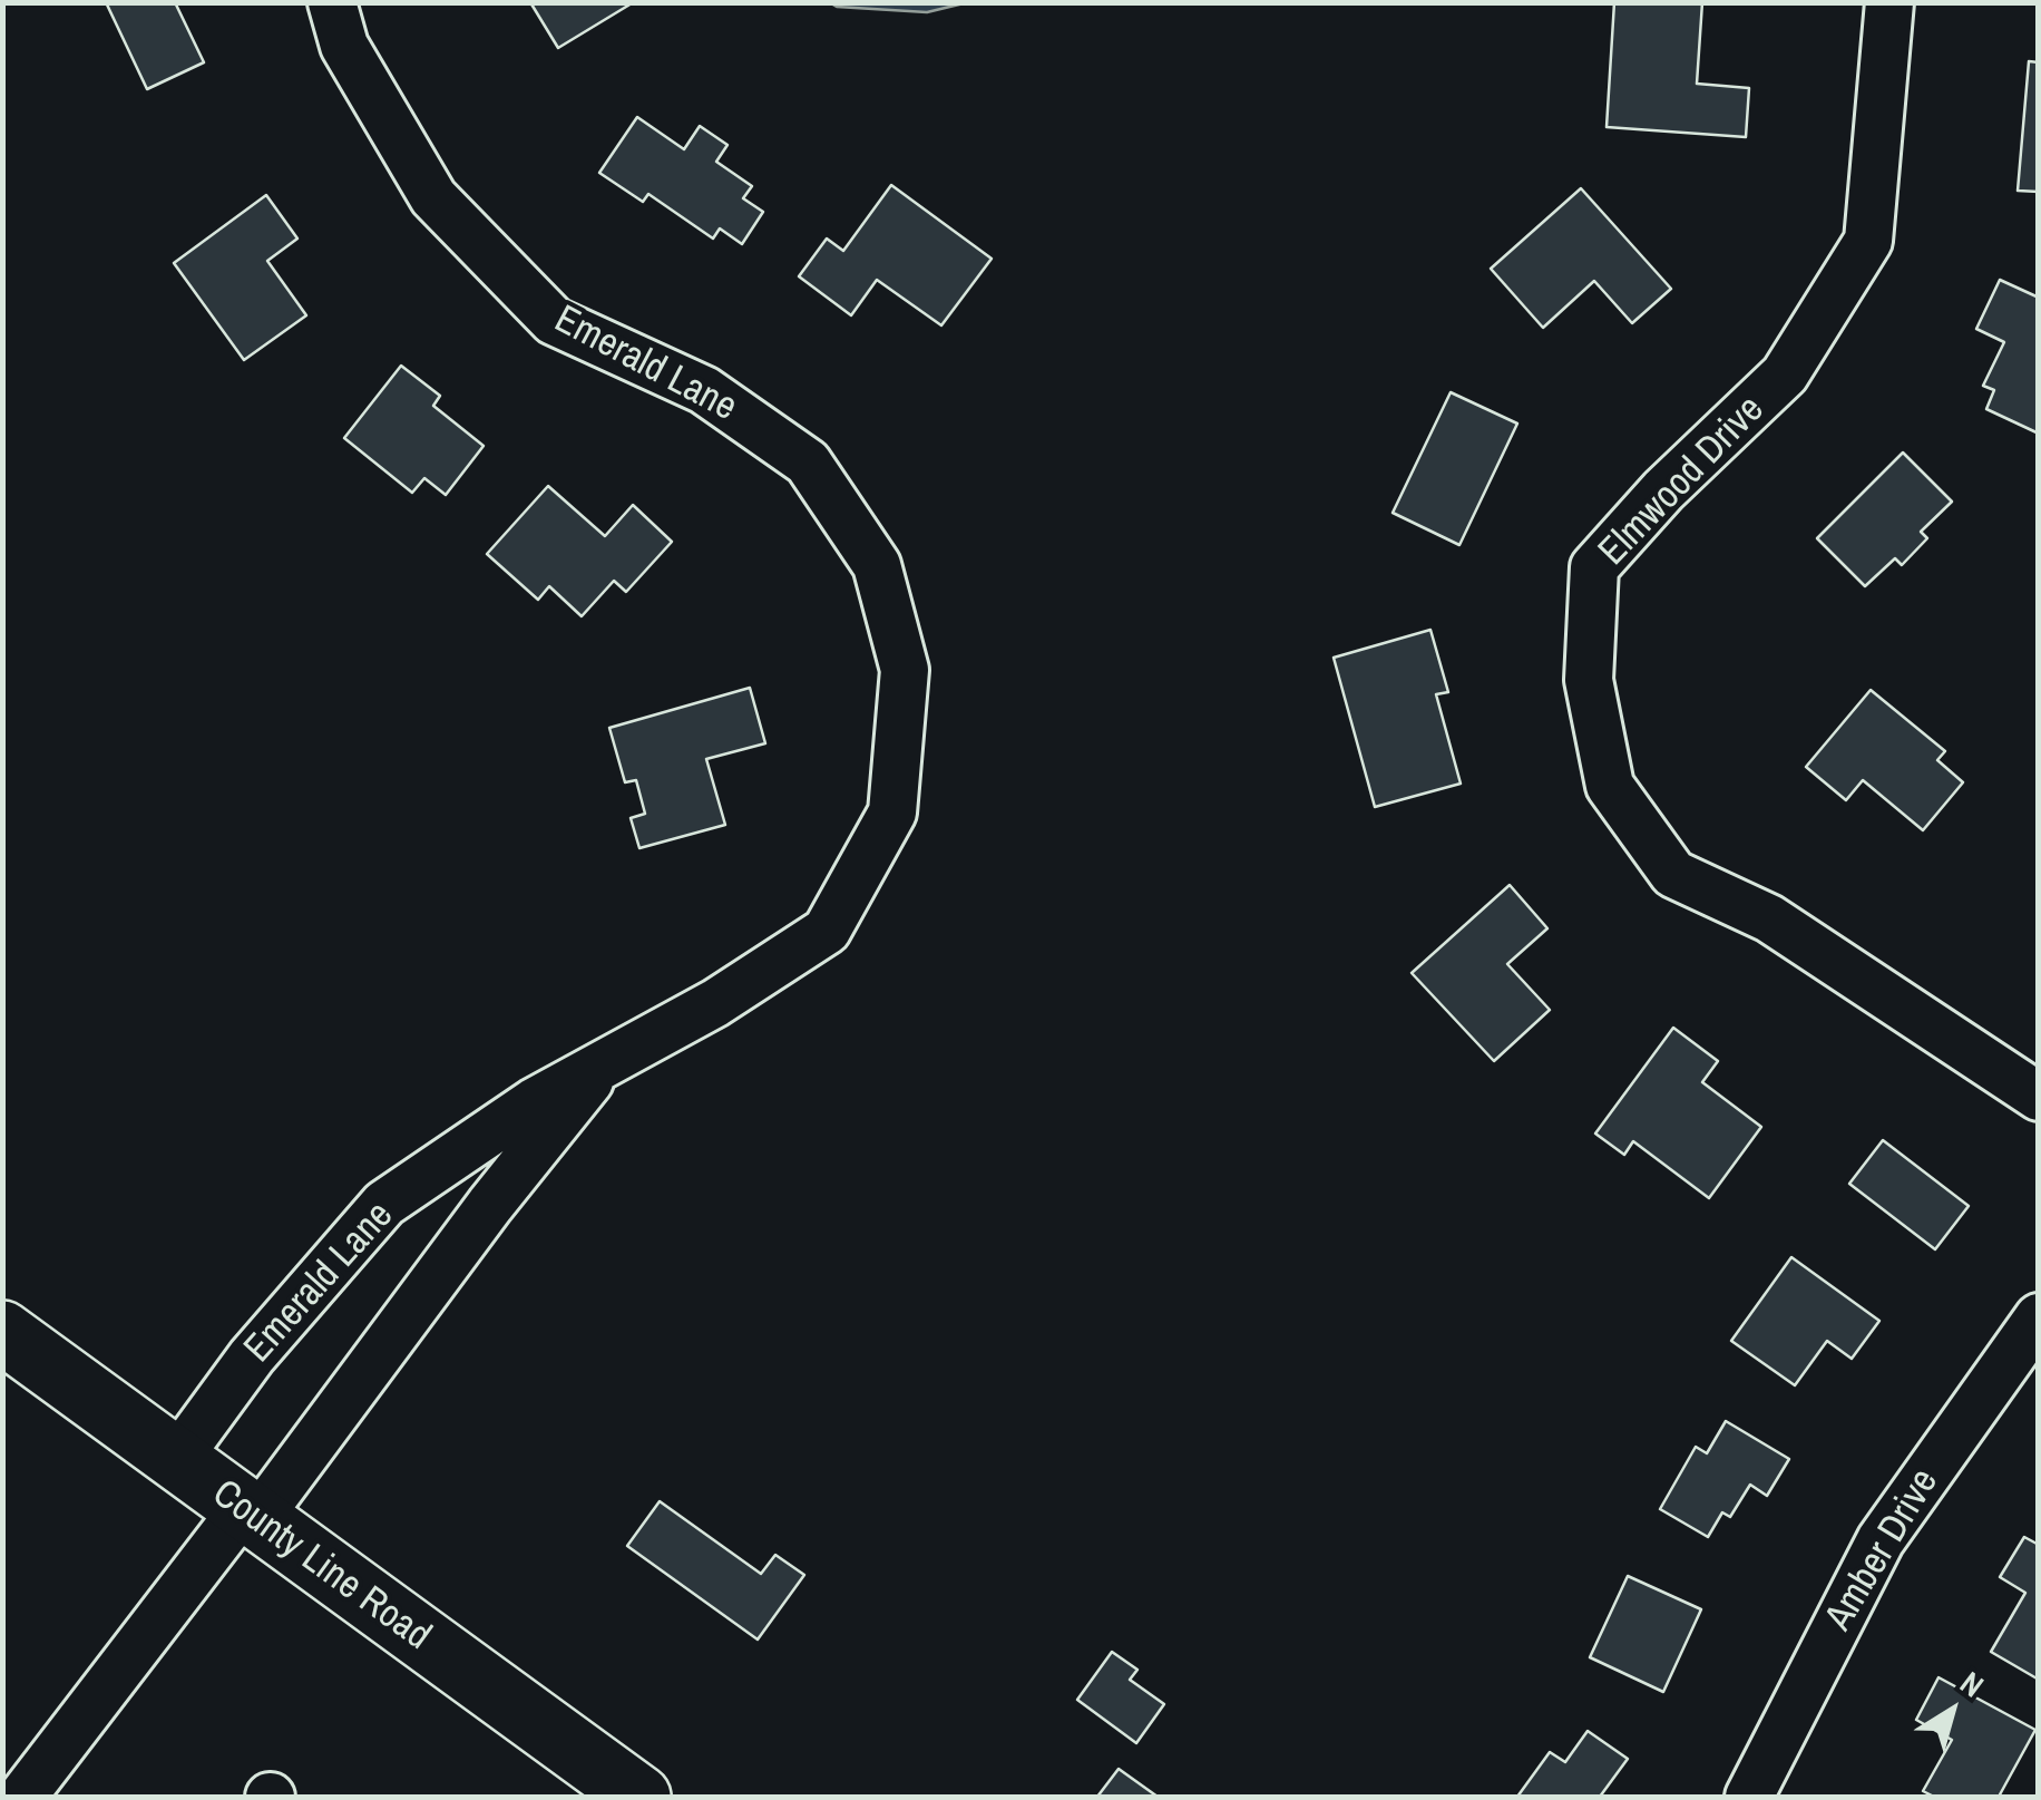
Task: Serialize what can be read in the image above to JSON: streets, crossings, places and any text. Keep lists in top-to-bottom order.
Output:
{
  "streets": {
    "main road": ["County Line Road"],
    "street": ["Emerald Lane", "Elmwood Drive", "Amber Drive"]
  },
  "crossings": [
    ["Emerald Lane", "County Line Road"]
  ],
  "north": "top right"
}
